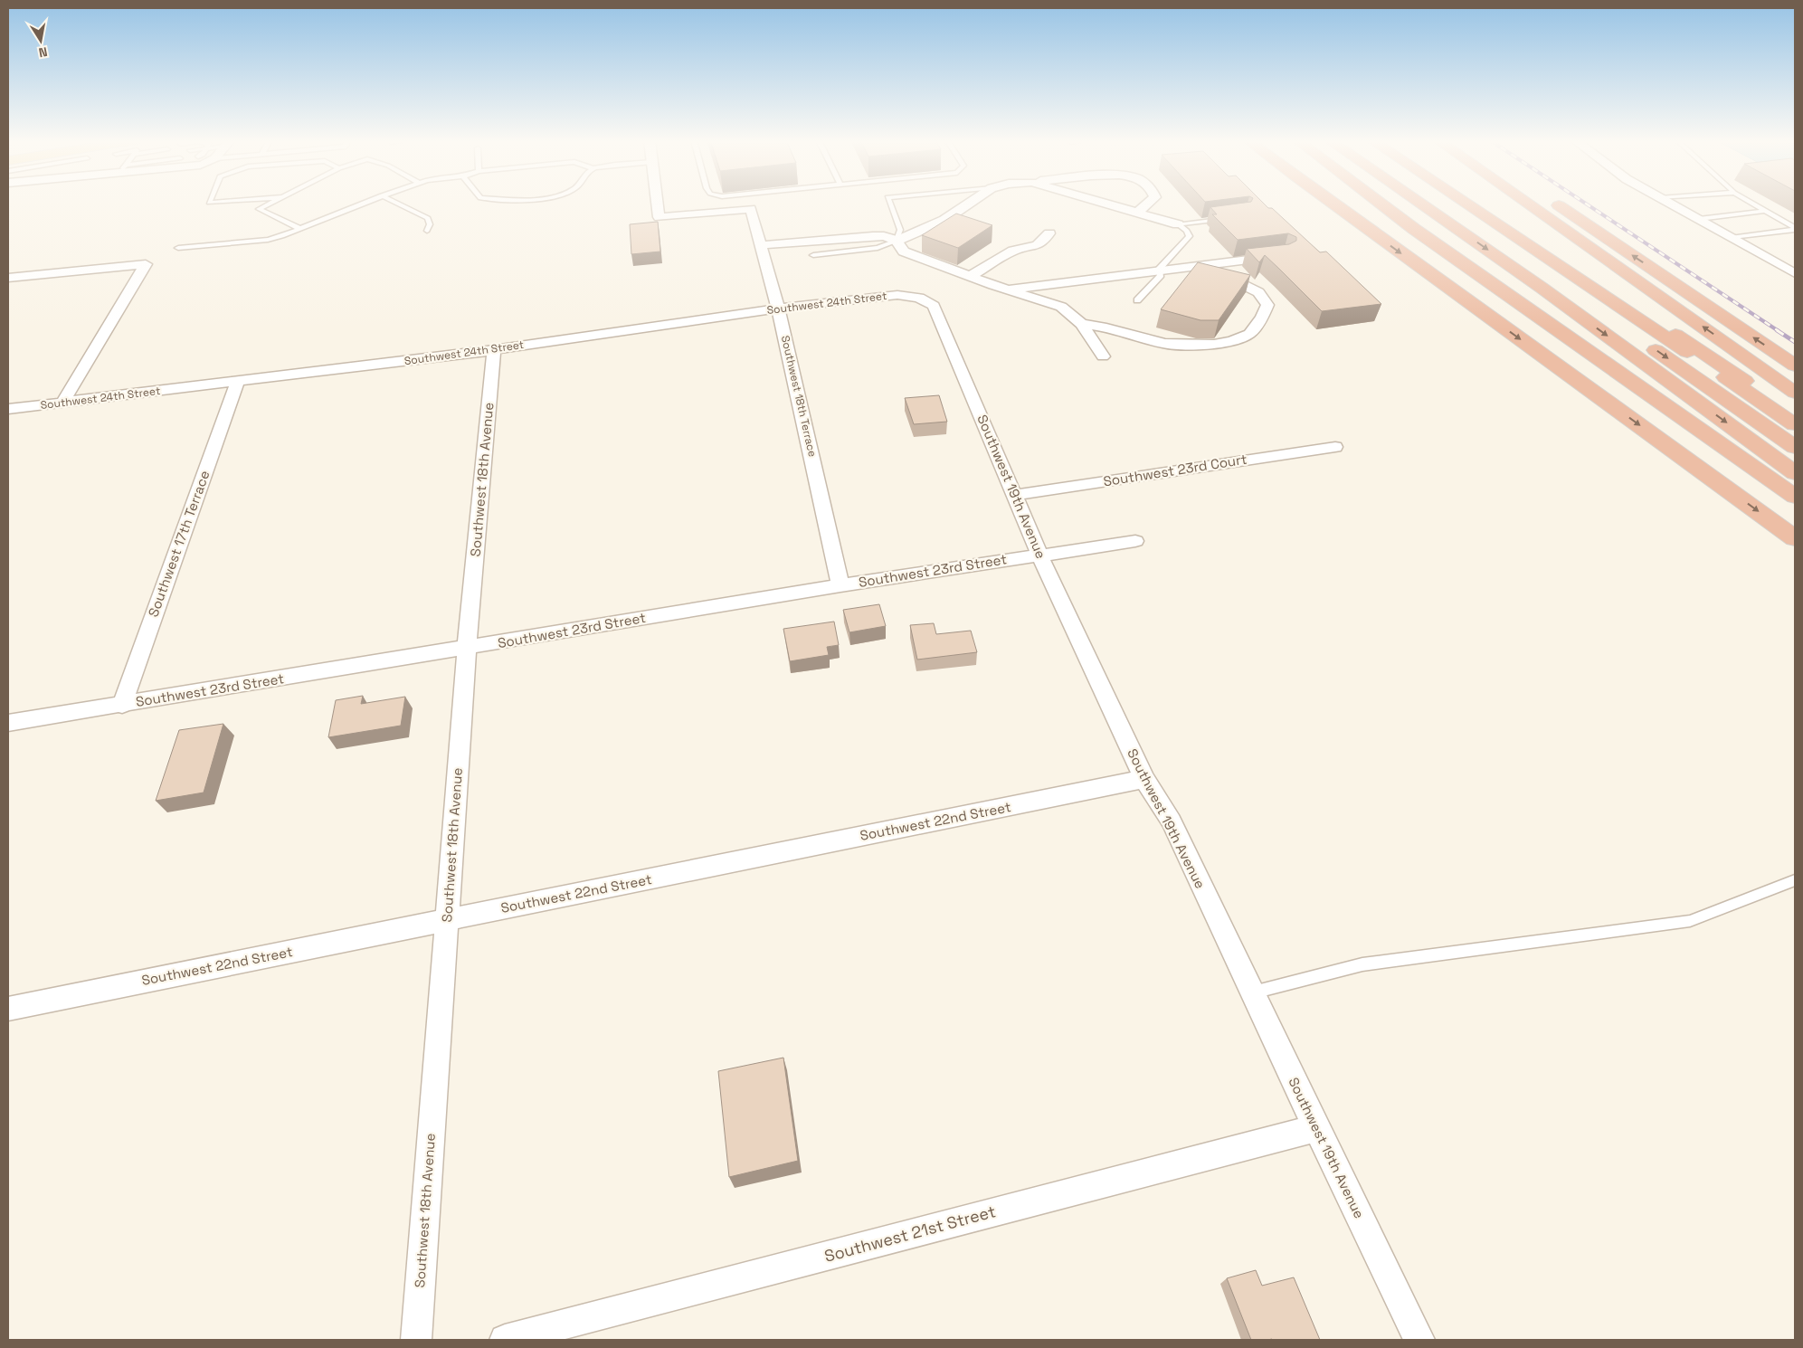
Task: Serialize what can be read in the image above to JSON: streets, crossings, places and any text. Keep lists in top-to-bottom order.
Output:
{
  "streets": {
    "street": [
      "Southwest 24th Street",
      "Southwest 18th Terrace",
      "Southwest 23rd Court",
      "Southwest 18th Avenue",
      "Southwest 19th Avenue",
      "Southwest 17th Terrace",
      "Southwest 23rd Street",
      "Southwest 22nd Street",
      "Southwest 21st Street"
    ]
  },
  "crossings": [
    ["Southwest 24th Street", "Southwest 18th Terrace"],
    ["Southwest 24th Street", "Southwest 18th Avenue"],
    ["Southwest 24th Street", "Southwest 19th Avenue"],
    ["Southwest 24th Street", "Southwest 17th Terrace"],
    ["Southwest 18th Terrace", "Southwest 23rd Street"],
    ["Southwest 23rd Court", "Southwest 19th Avenue"],
    ["Southwest 18th Avenue", "Southwest 23rd Street"],
    ["Southwest 18th Avenue", "Southwest 22nd Street"],
    ["Southwest 19th Avenue", "Southwest 23rd Street"],
    ["Southwest 19th Avenue", "Southwest 22nd Street"],
    ["Southwest 19th Avenue", "Southwest 21st Street"],
    ["Southwest 17th Terrace", "Southwest 23rd Street"]
  ],
  "north": "bottom"
}
